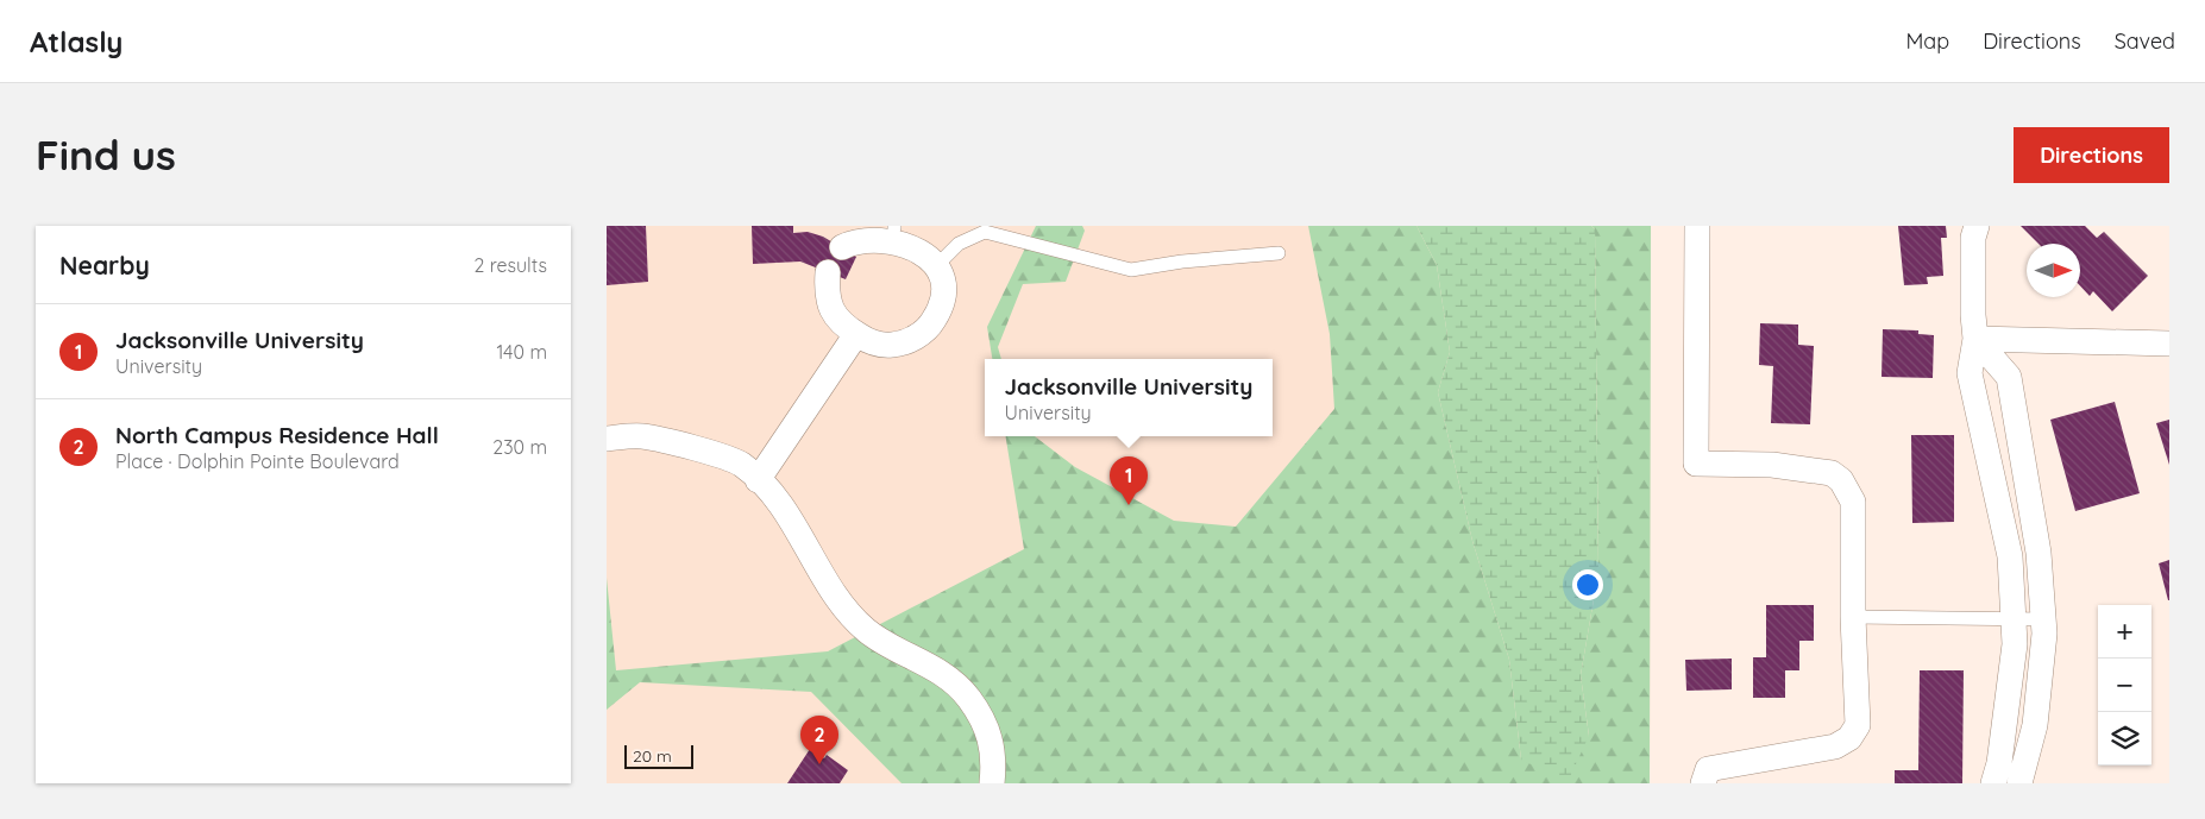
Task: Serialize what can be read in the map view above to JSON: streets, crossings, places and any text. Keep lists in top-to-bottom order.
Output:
{
  "scale_bar": "20 m",
  "north": "right",
  "page": {
    "header": "Atlasly",
    "nav": ["Map", "Directions", "Saved"],
    "buttons": "Directions",
    "title": "Find us",
    "heading": ["Nearby", "2 results"],
    "list": [
      {
        "mark": "1",
        "name": "Jacksonville University",
        "note": "University",
        "value": "140 m"
      },
      {
        "mark": "2",
        "name": "North Campus Residence Hall",
        "note": "Place · Dolphin Pointe Boulevard",
        "value": "230 m"
      }
    ],
    "popup": ["Jacksonville University", "University"],
    "pins": ["1", "2"],
    "map_buttons": ["+", "−"],
    "scale": "20 m"
  }
}
